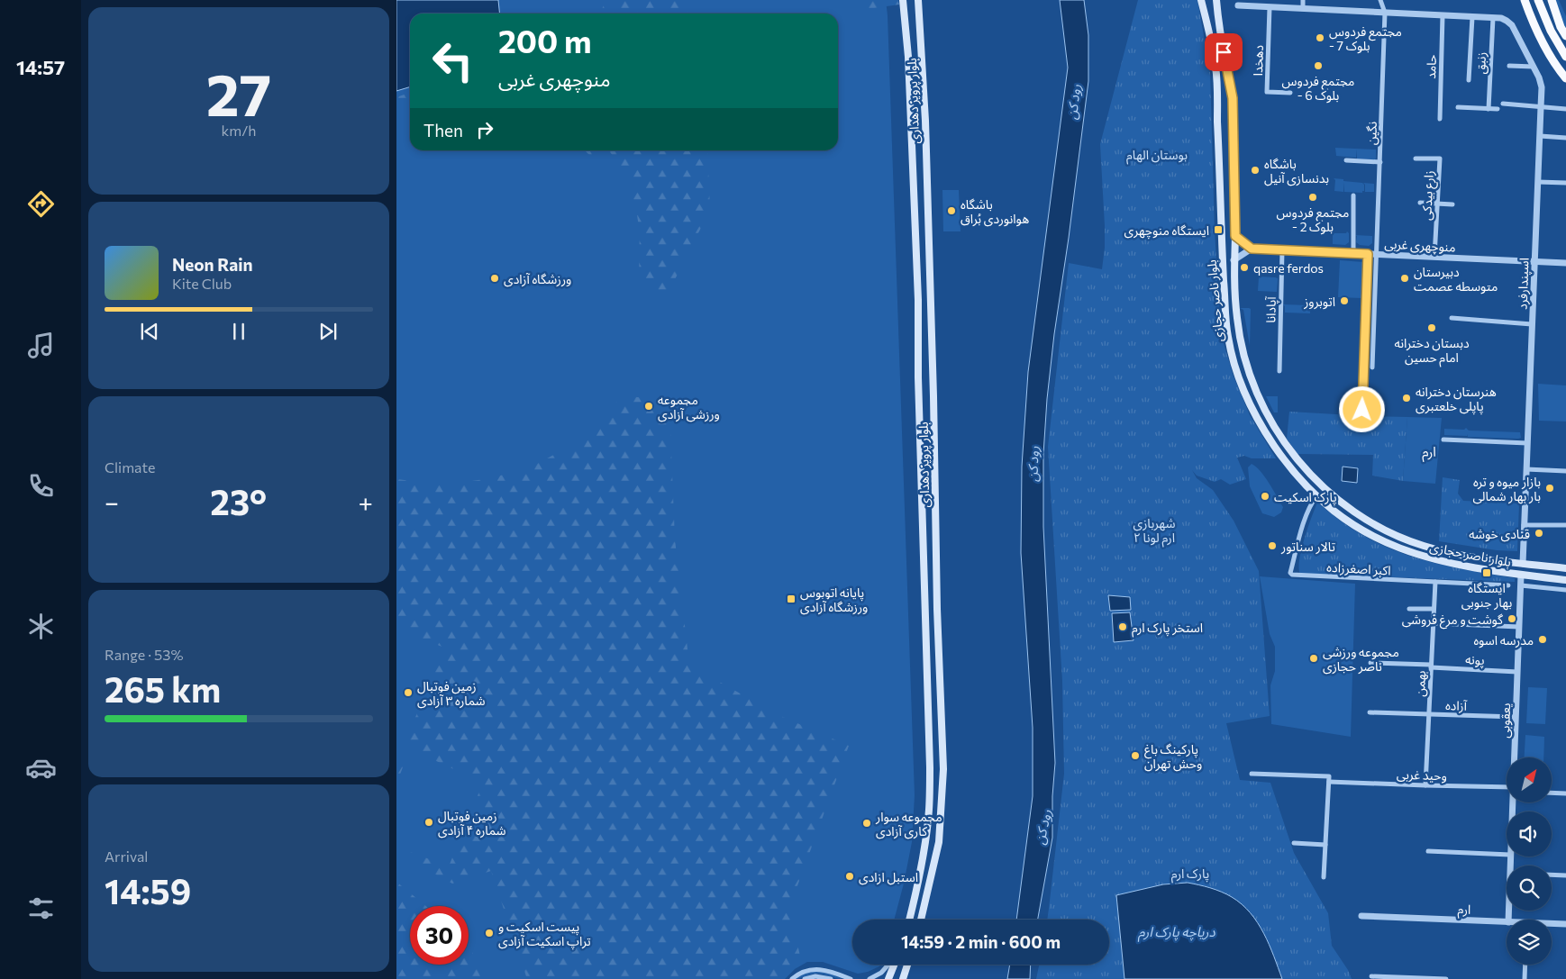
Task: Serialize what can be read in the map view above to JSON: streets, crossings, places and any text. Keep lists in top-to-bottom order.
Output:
{
  "streets": {
    "main road": ["بلوار پرویز دهداری", "بلوار ناصر حجازی"],
    "street": [
      "دهخدا",
      "زنبق",
      "حامد",
      "نگین",
      "زارع بیدکی",
      "منوچهری غربی",
      "اسپندارفرد",
      "آپادانا",
      "اکبر اصغرزاده",
      "پونه",
      "بهمن",
      "آزاده",
      "یعقوبی",
      "وحید غربی",
      "ارم"
    ]
  },
  "crossings": [
    ["زنبق", "اسپندارفرد"],
    ["نگین", "منوچهری غربی"],
    ["زارع بیدکی", "منوچهری غربی"],
    ["منوچهری غربی", "اسپندارفرد"],
    ["منوچهری غربی", "آپادانا"],
    ["اسپندارفرد", "بلوار ناصر حجازی"],
    ["بلوار ناصر حجازی", "اکبر اصغرزاده"],
    ["بلوار ناصر حجازی", "یعقوبی"],
    ["اکبر اصغرزاده", "بهمن"],
    ["پونه", "بهمن"],
    ["پونه", "یعقوبی"],
    ["بهمن", "آزاده"],
    ["بهمن", "وحید غربی"],
    ["آزاده", "یعقوبی"]
  ],
  "districts": ["ارم"],
  "water": ["رود کن", "دریاچه پارک ارم"],
  "parks": ["بوستان الهام", "شهربازی ارم لونا ۲", "پارک ارم"],
  "places": {
    "other": [
      "مجتمع فردوس - بلوک 7",
      "مجتمع فردوس - بلوک 6",
      "باشگاه بدنسازی آنیل",
      "مجتمع فردوس - بلوک 2",
      "باشگاه هوانوردی بُراق",
      "qasre ferdos",
      "ورزشگاه آزادی",
      "دبیرستان متوسطه عصمت",
      "اتوبروز",
      "دبستان دخترانه امام حسین",
      "هنرستان دخترانه پاپلی خلعتبری",
      "مجموعه ورزشی آزادی",
      "بازار میوه و تره بار بهار شمالی",
      "پارک اسکیت",
      "قنادی خوشه",
      "تالار سناتور",
      "گوشت و مرغ فروشی",
      "استخر پارک ارم",
      "مدرسه اسوه",
      "مجموعه ورزشی ناصر حجازی",
      "زمین فوتبال شماره ۳ آزادی",
      "پارکینگ باغ وحش تهران",
      "زمین فوتبال شماره ۴ آزادی",
      "مجموعه سوار کاری آزادی",
      "استبل ازادی",
      "پیست اسکیت و تراپ اسکیت آزادی"
    ],
    "transit": ["ایستگاه منوچهری", "ایستگاه بهار جنوبی", "پایانه اتوبوس ورزشگاه آزادی"]
  },
  "north": "top right",
  "page": {
    "tabs": "14:57",
    "tile": [
      ["27", "km/h"],
      "Climate",
      ["Range · 53%", "265 km"],
      ["Arrival", "14:59"]
    ],
    "turn": ["200 m", "منوچهری غربی"],
    "then": "Then",
    "song": ["Neon Rain", "Kite Club"],
    "heat": ["−", "23°", "+"],
    "limit": "30",
    "trip": "14:59 · 2 min · 600 m"
  }
}
